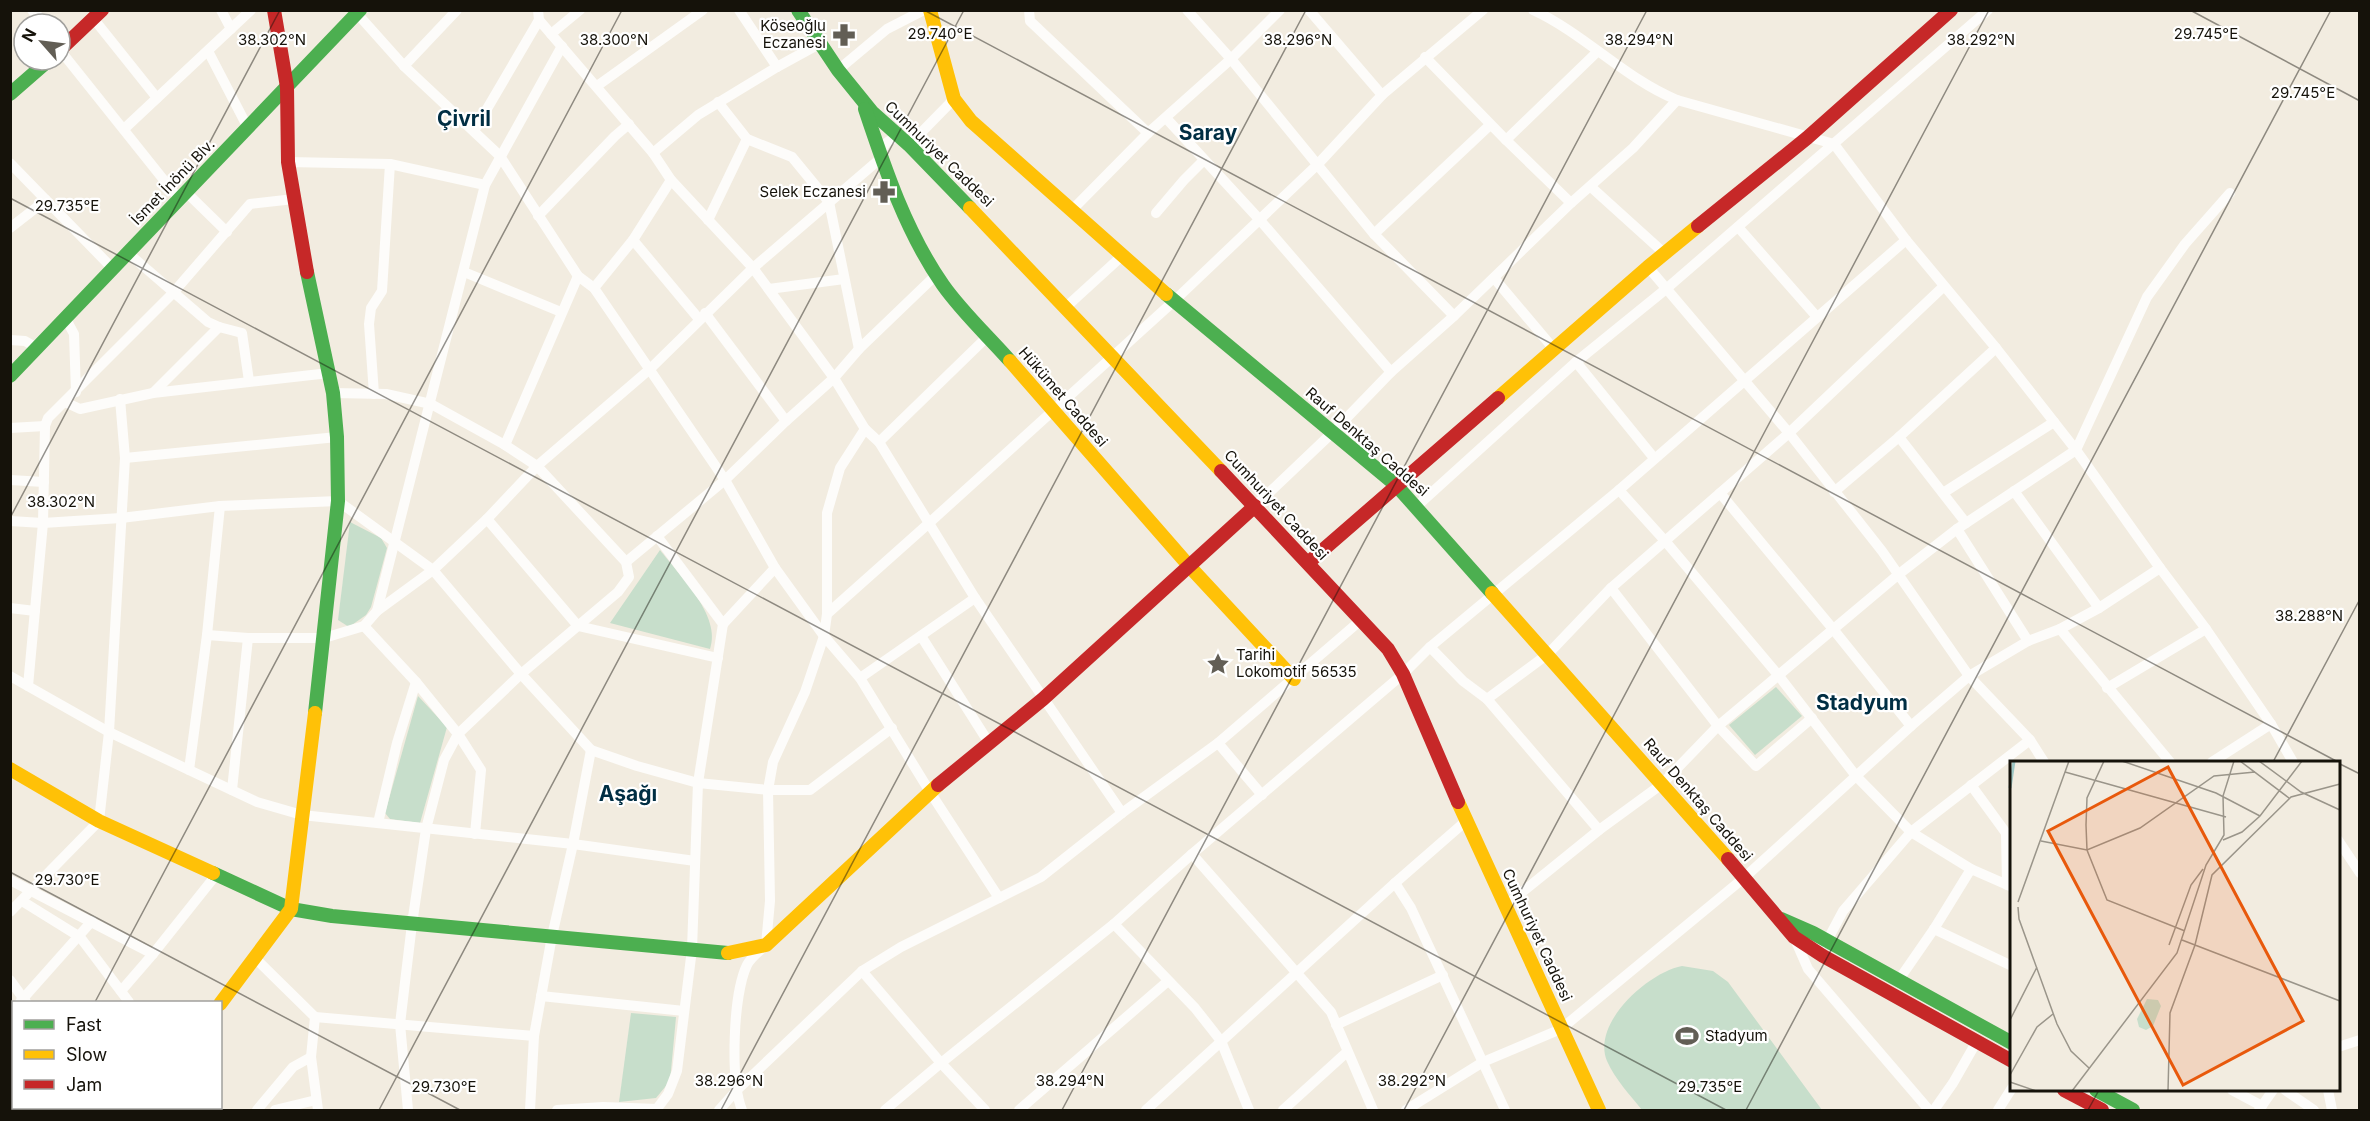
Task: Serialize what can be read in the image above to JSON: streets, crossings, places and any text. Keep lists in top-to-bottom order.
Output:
{
  "streets": {
    "street": [
      "Cumhuriyet Caddesi",
      "İsmet İnönü Blv.",
      "Hükümet Caddesi",
      "Rauf Denktaş Caddesi"
    ]
  },
  "crossings": [
    ["Cumhuriyet Caddesi", "Hükümet Caddesi"]
  ],
  "districts": [
    "Çivril",
    "Saray",
    "Stadyum",
    "Aşağı"
  ],
  "places": {
    "pharmacy": ["Köseoğlu Eczanesi", "Selek Eczanesi"],
    "place": ["Tarihi Lokomotif 56535"],
    "sports": ["Stadyum"]
  },
  "legend": ["Fast", "Slow", "Jam"],
  "north": "top left",
  "coordinates": [
    "29.740°E",
    "29.745°E",
    "38.302°N",
    "38.300°N",
    "38.296°N",
    "38.294°N",
    "38.292°N",
    "29.735°E",
    "38.288°N",
    "29.730°E"
  ]
}
